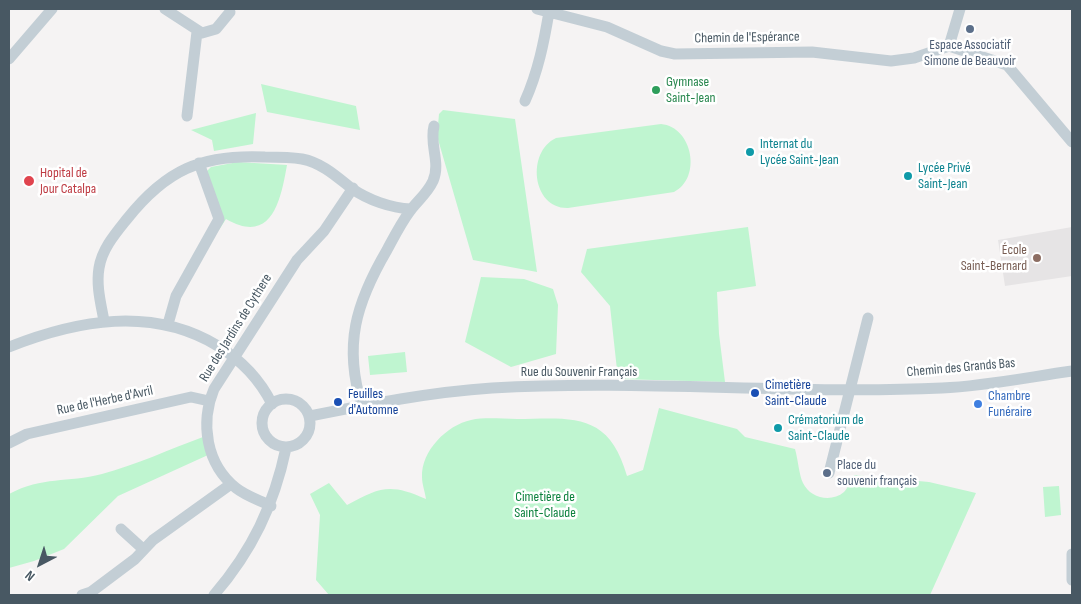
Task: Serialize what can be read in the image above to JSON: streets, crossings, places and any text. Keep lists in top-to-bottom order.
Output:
{
  "streets": {
    "street": [
      "Chemin de l'Espérance",
      "Rue des Jardins de Cythere",
      "Chemin des Grands Bas",
      "Rue du Souvenir Français",
      "Rue de l'Herbe d'Avril"
    ]
  },
  "crossings": [
    ["Rue des Jardins de Cythere", "Rue de l'Herbe d'Avril"],
    ["Chemin des Grands Bas", "Rue du Souvenir Français"]
  ],
  "parks": ["Cimetière de Saint-Claude"],
  "places": [
    "Espace Associatif Simone de Beauvoir",
    "Gymnase Saint-Jean",
    "Internat du Lycée Saint-Jean",
    "Lycée Privé Saint-Jean",
    "Hopital de Jour Catalpa",
    "École Saint-Bernard",
    "Cimetière Saint-Claude",
    "Feuilles d'Automne",
    "Chambre Funéraire",
    "Crématorium de Saint-Claude",
    "Place du souvenir français"
  ],
  "north": "bottom left"
}
